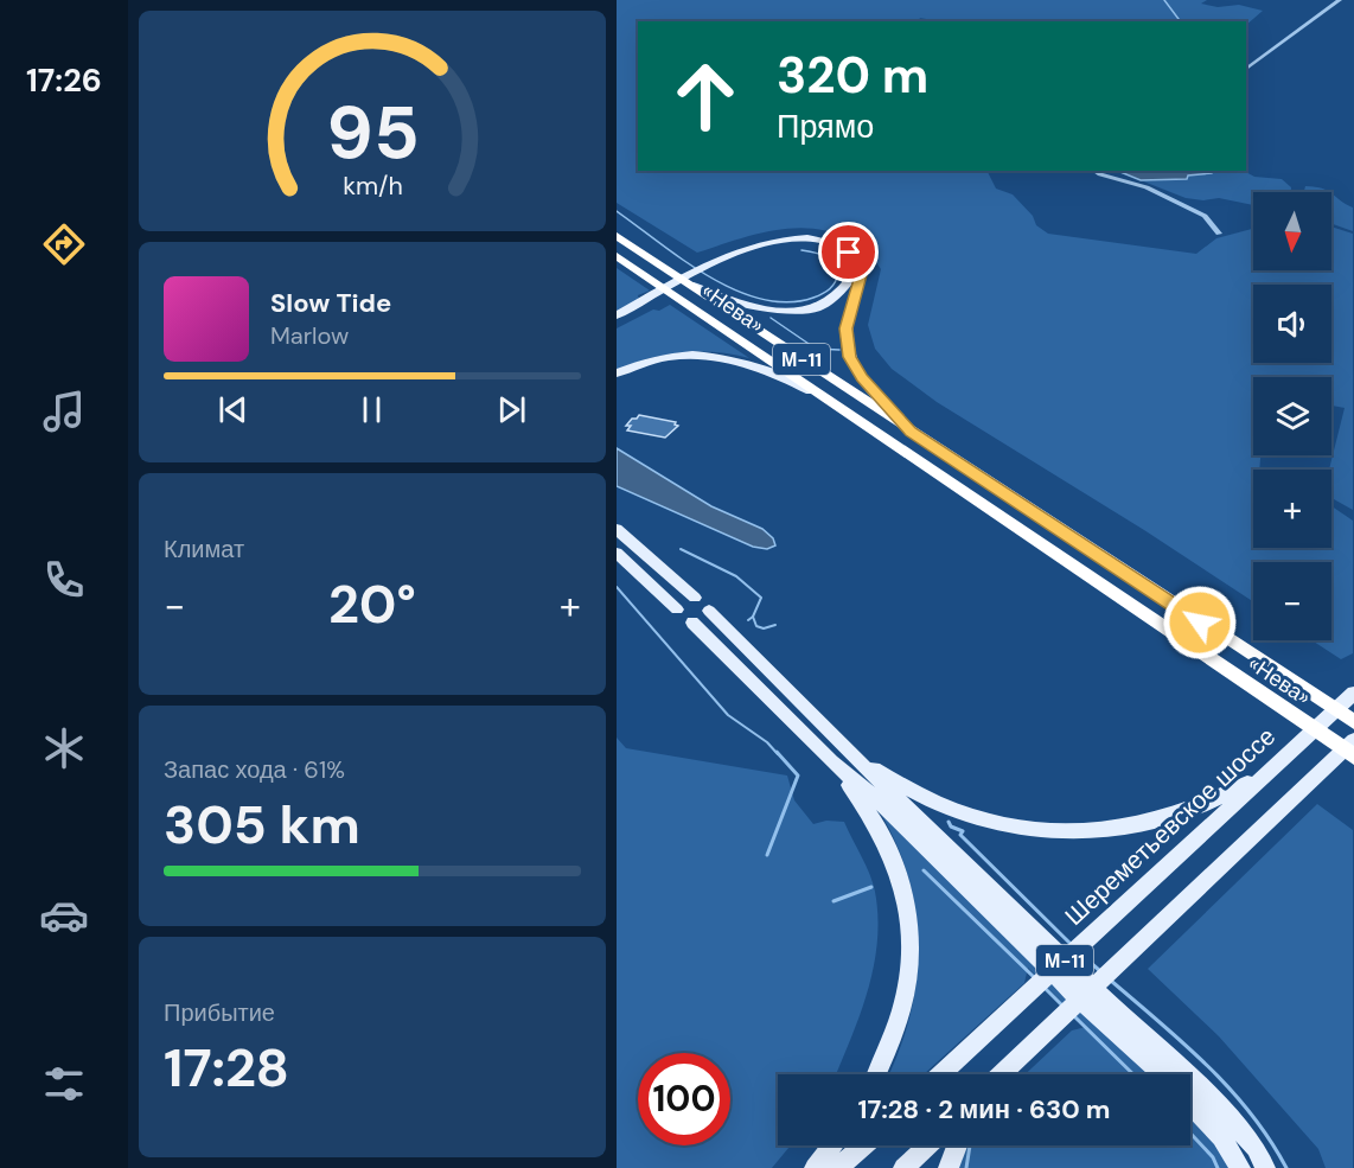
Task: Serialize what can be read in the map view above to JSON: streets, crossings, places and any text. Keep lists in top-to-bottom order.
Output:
{
  "streets": {
    "highway": ["«Нева»", "М-11"],
    "main road": ["Шереметьевское шоссе"]
  },
  "crossings": [
    ["«Нева»", "М-11"],
    ["М-11", "Шереметьевское шоссе"]
  ],
  "north": "bottom",
  "page": {
    "tabs": "17:26",
    "turn": ["320 m", "Прямо"],
    "map_buttons": ["+", "−"],
    "song": ["Slow Tide", "Marlow"],
    "tile": [
      "Климат",
      ["Запас хода · 61%", "305 km"],
      ["Прибытие", "17:28"]
    ],
    "heat": ["−", "20°", "+"],
    "limit": "100",
    "trip": "17:28 · 2 мин · 630 m",
    "gauge": ["95", "km/h"]
  }
}
